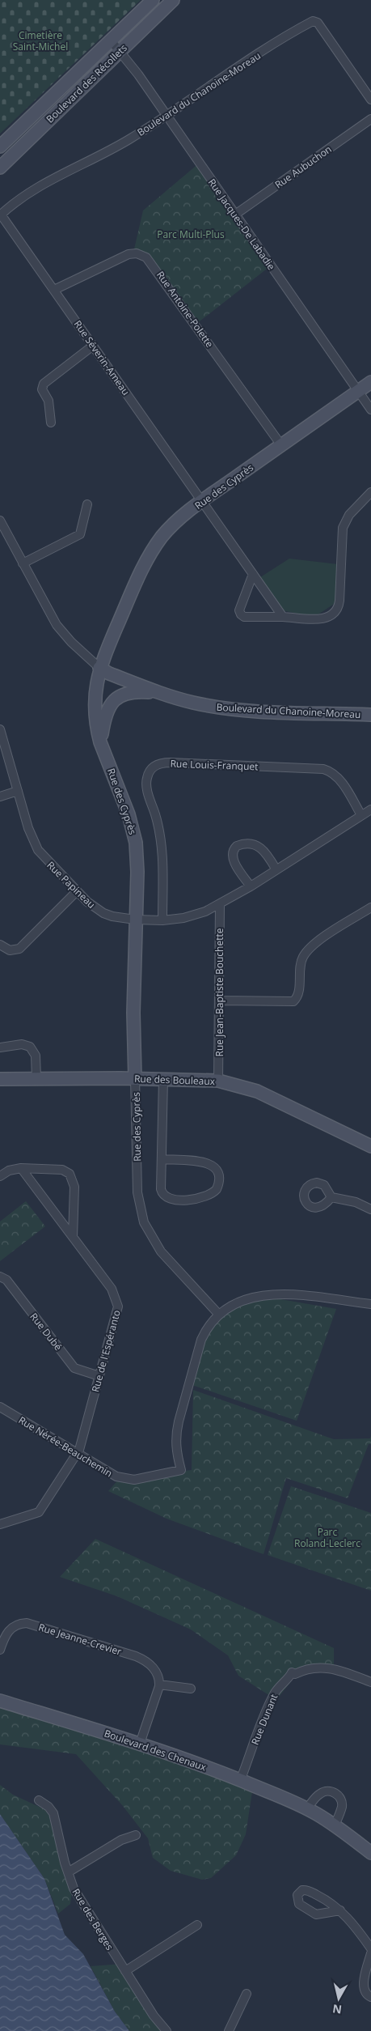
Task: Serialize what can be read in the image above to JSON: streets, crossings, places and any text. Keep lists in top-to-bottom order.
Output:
{
  "streets": {
    "street": [
      "Boulevard des Récollets",
      "Boulevard du Chanoine-Moreau",
      "Rue Aubuchon",
      "Rue Jacques-De Labadie",
      "Rue Antoine-Polette",
      "Rue Séverin-Ameau",
      "Rue des Cyprès",
      "Rue Louis-Franquet",
      "Rue Papineau",
      "Rue Jean-Baptiste Bouchette",
      "Rue des Bouleaux",
      "Rue Dubé",
      "Rue de l'Espéranto",
      "Rue Nérée-Beauchemin",
      "Rue Jeanne-Crevier",
      "Rue Dunant",
      "Boulevard des Chenaux",
      "Rue des Berges"
    ]
  },
  "crossings": [
    ["Boulevard des Récollets", "Rue Jacques-De Labadie"],
    ["Boulevard du Chanoine-Moreau", "Rue Jacques-De Labadie"],
    ["Boulevard du Chanoine-Moreau", "Rue Séverin-Ameau"],
    ["Rue Aubuchon", "Rue Jacques-De Labadie"],
    ["Rue Jacques-De Labadie", "Rue des Cyprès"],
    ["Rue Antoine-Polette", "Rue Séverin-Ameau"],
    ["Rue Antoine-Polette", "Rue des Cyprès"],
    ["Rue Séverin-Ameau", "Rue des Cyprès"],
    ["Rue des Cyprès", "Rue Papineau"],
    ["Rue des Cyprès", "Rue des Bouleaux"],
    ["Rue des Cyprès", "Rue Nérée-Beauchemin"],
    ["Rue Louis-Franquet", "Rue Papineau"],
    ["Rue Papineau", "Rue Jean-Baptiste Bouchette"],
    ["Rue Jean-Baptiste Bouchette", "Rue des Bouleaux"],
    ["Rue Dubé", "Rue de l'Espéranto"],
    ["Rue de l'Espéranto", "Rue Nérée-Beauchemin"],
    ["Rue Dunant", "Boulevard des Chenaux"]
  ],
  "parks": ["Cimetière Saint-Michel", "Parc Multi-Plus", "Parc Roland-Leclerc"],
  "north": "bottom"
}
